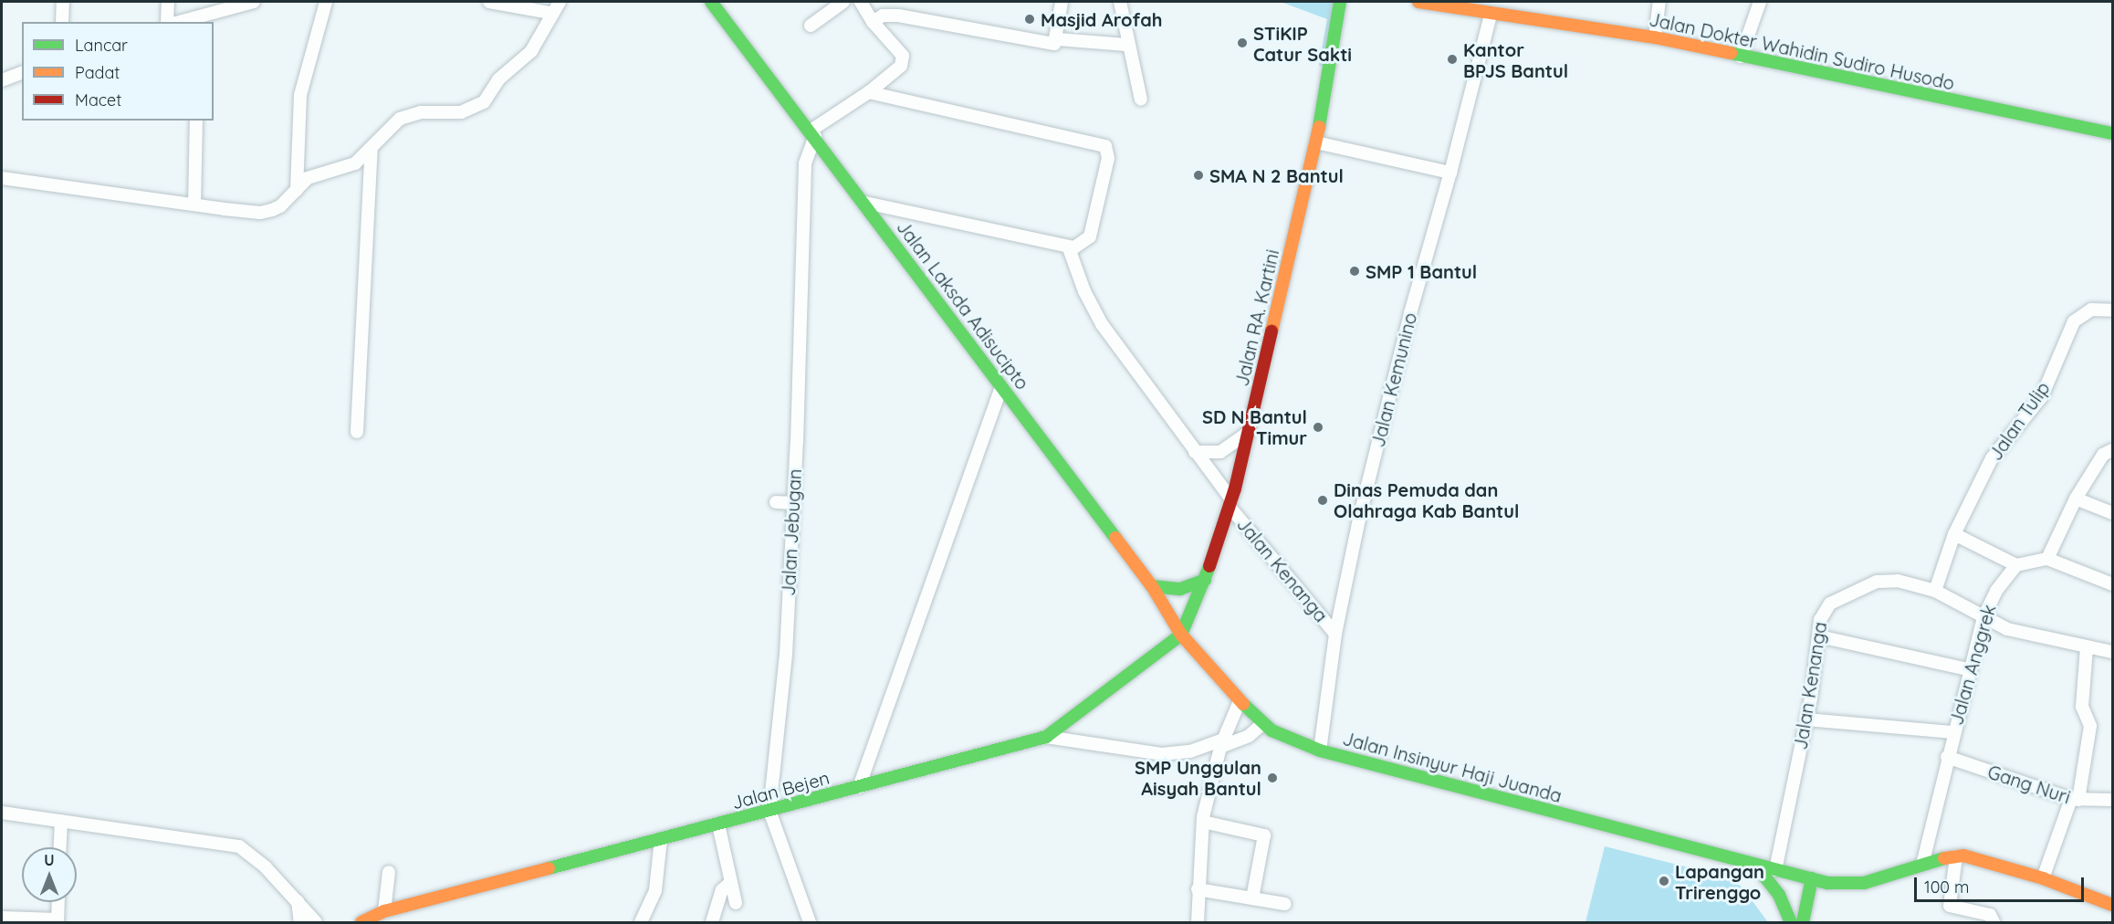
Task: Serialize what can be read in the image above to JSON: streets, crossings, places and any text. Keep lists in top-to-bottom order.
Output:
{
  "streets": {
    "main road": [
      "Jalan Dokter Wahidin Sudiro Husodo",
      "Jalan Laksda Adisucipto",
      "Jalan RA. Kartini",
      "Jalan Insinyur Haji Juanda",
      "Jalan Bejen"
    ],
    "street": [
      "Jalan Kemunino",
      "Jalan Tulip",
      "Jalan Jebugan",
      "Jalan Kenanga",
      "Jalan Anggrek",
      "Gang Nuri"
    ]
  },
  "crossings": [
    ["Jalan Dokter Wahidin Sudiro Husodo", "Jalan Kemunino"],
    ["Jalan Laksda Adisucipto", "Jalan RA. Kartini"],
    ["Jalan Laksda Adisucipto", "Jalan Jebugan"],
    ["Jalan Laksda Adisucipto", "Jalan Insinyur Haji Juanda"],
    ["Jalan Laksda Adisucipto", "Jalan Bejen"],
    ["Jalan RA. Kartini", "Jalan Kenanga"],
    ["Jalan RA. Kartini", "Jalan Insinyur Haji Juanda"],
    ["Jalan RA. Kartini", "Jalan Bejen"],
    ["Jalan Kemunino", "Jalan Kenanga"],
    ["Jalan Kemunino", "Jalan Insinyur Haji Juanda"],
    ["Jalan Tulip", "Jalan Kenanga"],
    ["Jalan Jebugan", "Jalan Bejen"],
    ["Jalan Kenanga", "Jalan Anggrek"],
    ["Jalan Kenanga", "Jalan Insinyur Haji Juanda"],
    ["Jalan Anggrek", "Jalan Insinyur Haji Juanda"],
    ["Jalan Anggrek", "Gang Nuri"],
    ["Jalan Insinyur Haji Juanda", "Jalan Bejen"]
  ],
  "places": [
    "Masjid Arofah",
    "STiKIP Catur Sakti",
    "Kantor BPJS Bantul",
    "SMA N 2 Bantul",
    "SMP 1 Bantul",
    "SD N Bantul Timur",
    "Dinas Pemuda dan Olahraga Kab Bantul",
    "SMP Unggulan Aisyah Bantul",
    "Lapangan Trirenggo"
  ],
  "legend": ["Lancar", "Padat", "Macet"],
  "scale_bar": "100 m",
  "north": "top"
}
